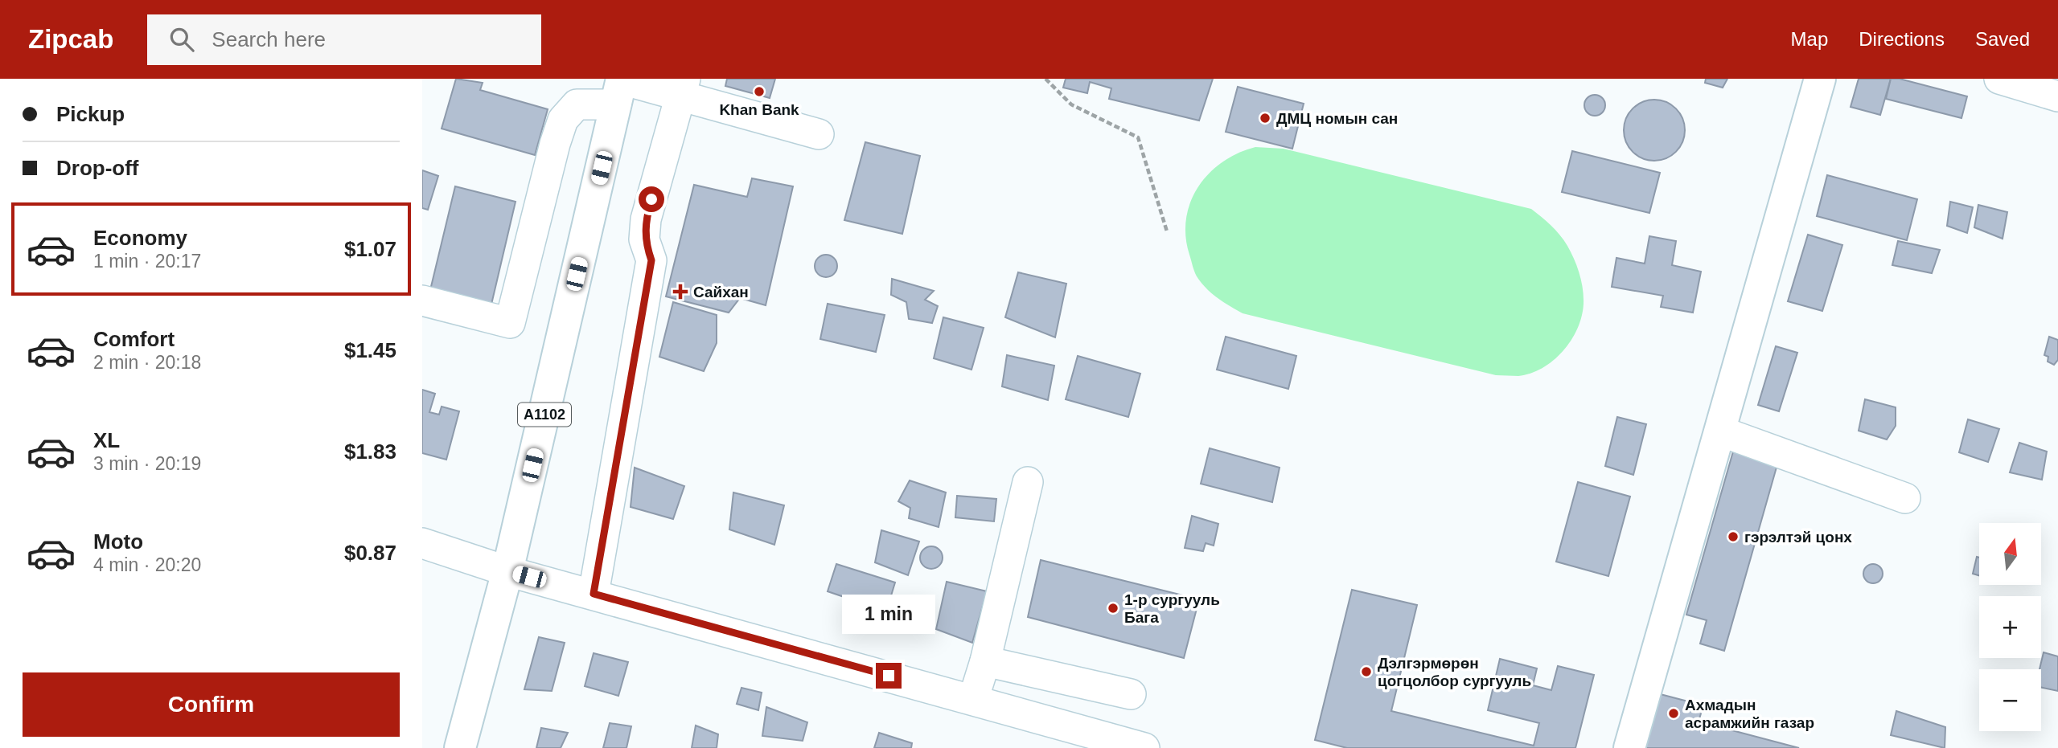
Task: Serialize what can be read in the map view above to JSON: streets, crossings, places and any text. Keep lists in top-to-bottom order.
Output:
{
  "streets": {
    "main road": ["A1102"]
  },
  "places": {
    "other": [
      "Khan Bank",
      "ДМЦ номын сан",
      "гэрэлтэй цонх",
      "1-р сургууль Бага",
      "Дэлгэрмөрөн цогцолбор сургууль",
      "Ахмадын асрамжийн газар"
    ],
    "health": ["Сайхан"]
  },
  "north": "top",
  "page": {
    "header": "Zipcab",
    "search": "Search here",
    "nav": ["Map", "Directions", "Saved"],
    "banner": ["Pickup", "Drop-off"],
    "list": [
      {
        "name": "Economy",
        "note": "1 min · 20:17",
        "value": "$1.07"
      },
      {
        "name": "Comfort",
        "note": "2 min · 20:18",
        "value": "$1.45"
      },
      {
        "name": "XL",
        "note": "3 min · 20:19",
        "value": "$1.83"
      },
      {
        "name": "Moto",
        "note": "4 min · 20:20",
        "value": "$0.87"
      }
    ],
    "map_buttons": ["+", "−"],
    "bubble": "1 min",
    "buttons": "Confirm"
  }
}
